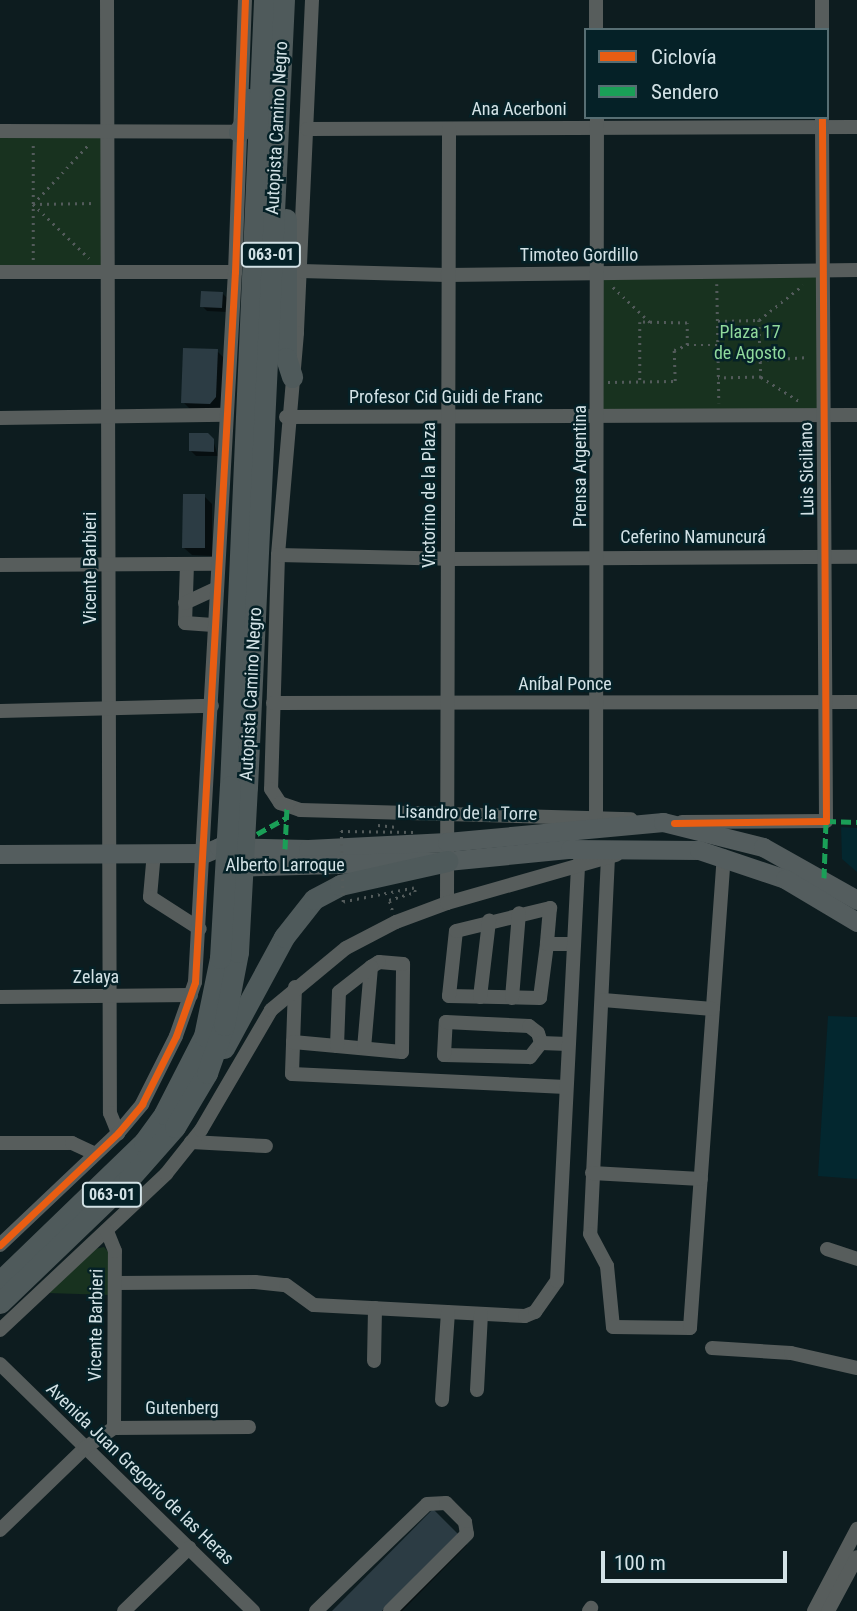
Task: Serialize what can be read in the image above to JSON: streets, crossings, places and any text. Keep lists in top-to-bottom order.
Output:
{
  "streets": {
    "highway": ["Autopista Camino Negro", "063-01"],
    "main road": ["Alberto Larroque"],
    "street": [
      "Ana Acerboni",
      "Timoteo Gordillo",
      "Profesor Cid Guidi de Franc",
      "Prensa Argentina",
      "Luis Siciliano",
      "Victorino de la Plaza",
      "Ceferino Namuncurá",
      "Vicente Barbieri",
      "Aníbal Ponce",
      "Lisandro de la Torre",
      "Zelaya",
      "Gutenberg",
      "Avenida Juan Gregorio de las Heras"
    ]
  },
  "crossings": [
    ["Ana Acerboni", "Prensa Argentina"],
    ["Ana Acerboni", "Luis Siciliano"],
    ["Ana Acerboni", "Victorino de la Plaza"],
    ["Timoteo Gordillo", "Prensa Argentina"],
    ["Timoteo Gordillo", "Luis Siciliano"],
    ["Timoteo Gordillo", "Victorino de la Plaza"],
    ["Profesor Cid Guidi de Franc", "Prensa Argentina"],
    ["Profesor Cid Guidi de Franc", "Luis Siciliano"],
    ["Profesor Cid Guidi de Franc", "Victorino de la Plaza"],
    ["Prensa Argentina", "Ceferino Namuncurá"],
    ["Prensa Argentina", "Aníbal Ponce"],
    ["Prensa Argentina", "Lisandro de la Torre"],
    ["Luis Siciliano", "Ceferino Namuncurá"],
    ["Luis Siciliano", "Aníbal Ponce"],
    ["Luis Siciliano", "Lisandro de la Torre"],
    ["Victorino de la Plaza", "Ceferino Namuncurá"],
    ["Victorino de la Plaza", "Aníbal Ponce"],
    ["Victorino de la Plaza", "Lisandro de la Torre"],
    ["Victorino de la Plaza", "Alberto Larroque"],
    ["Vicente Barbieri", "Zelaya"],
    ["Vicente Barbieri", "Gutenberg"],
    ["Aníbal Ponce", "Lisandro de la Torre"],
    ["Lisandro de la Torre", "Alberto Larroque"]
  ],
  "parks": ["Plaza 17 de Agosto"],
  "legend": ["Ciclovía", "Sendero"],
  "scale_bar": "100 m"
}
